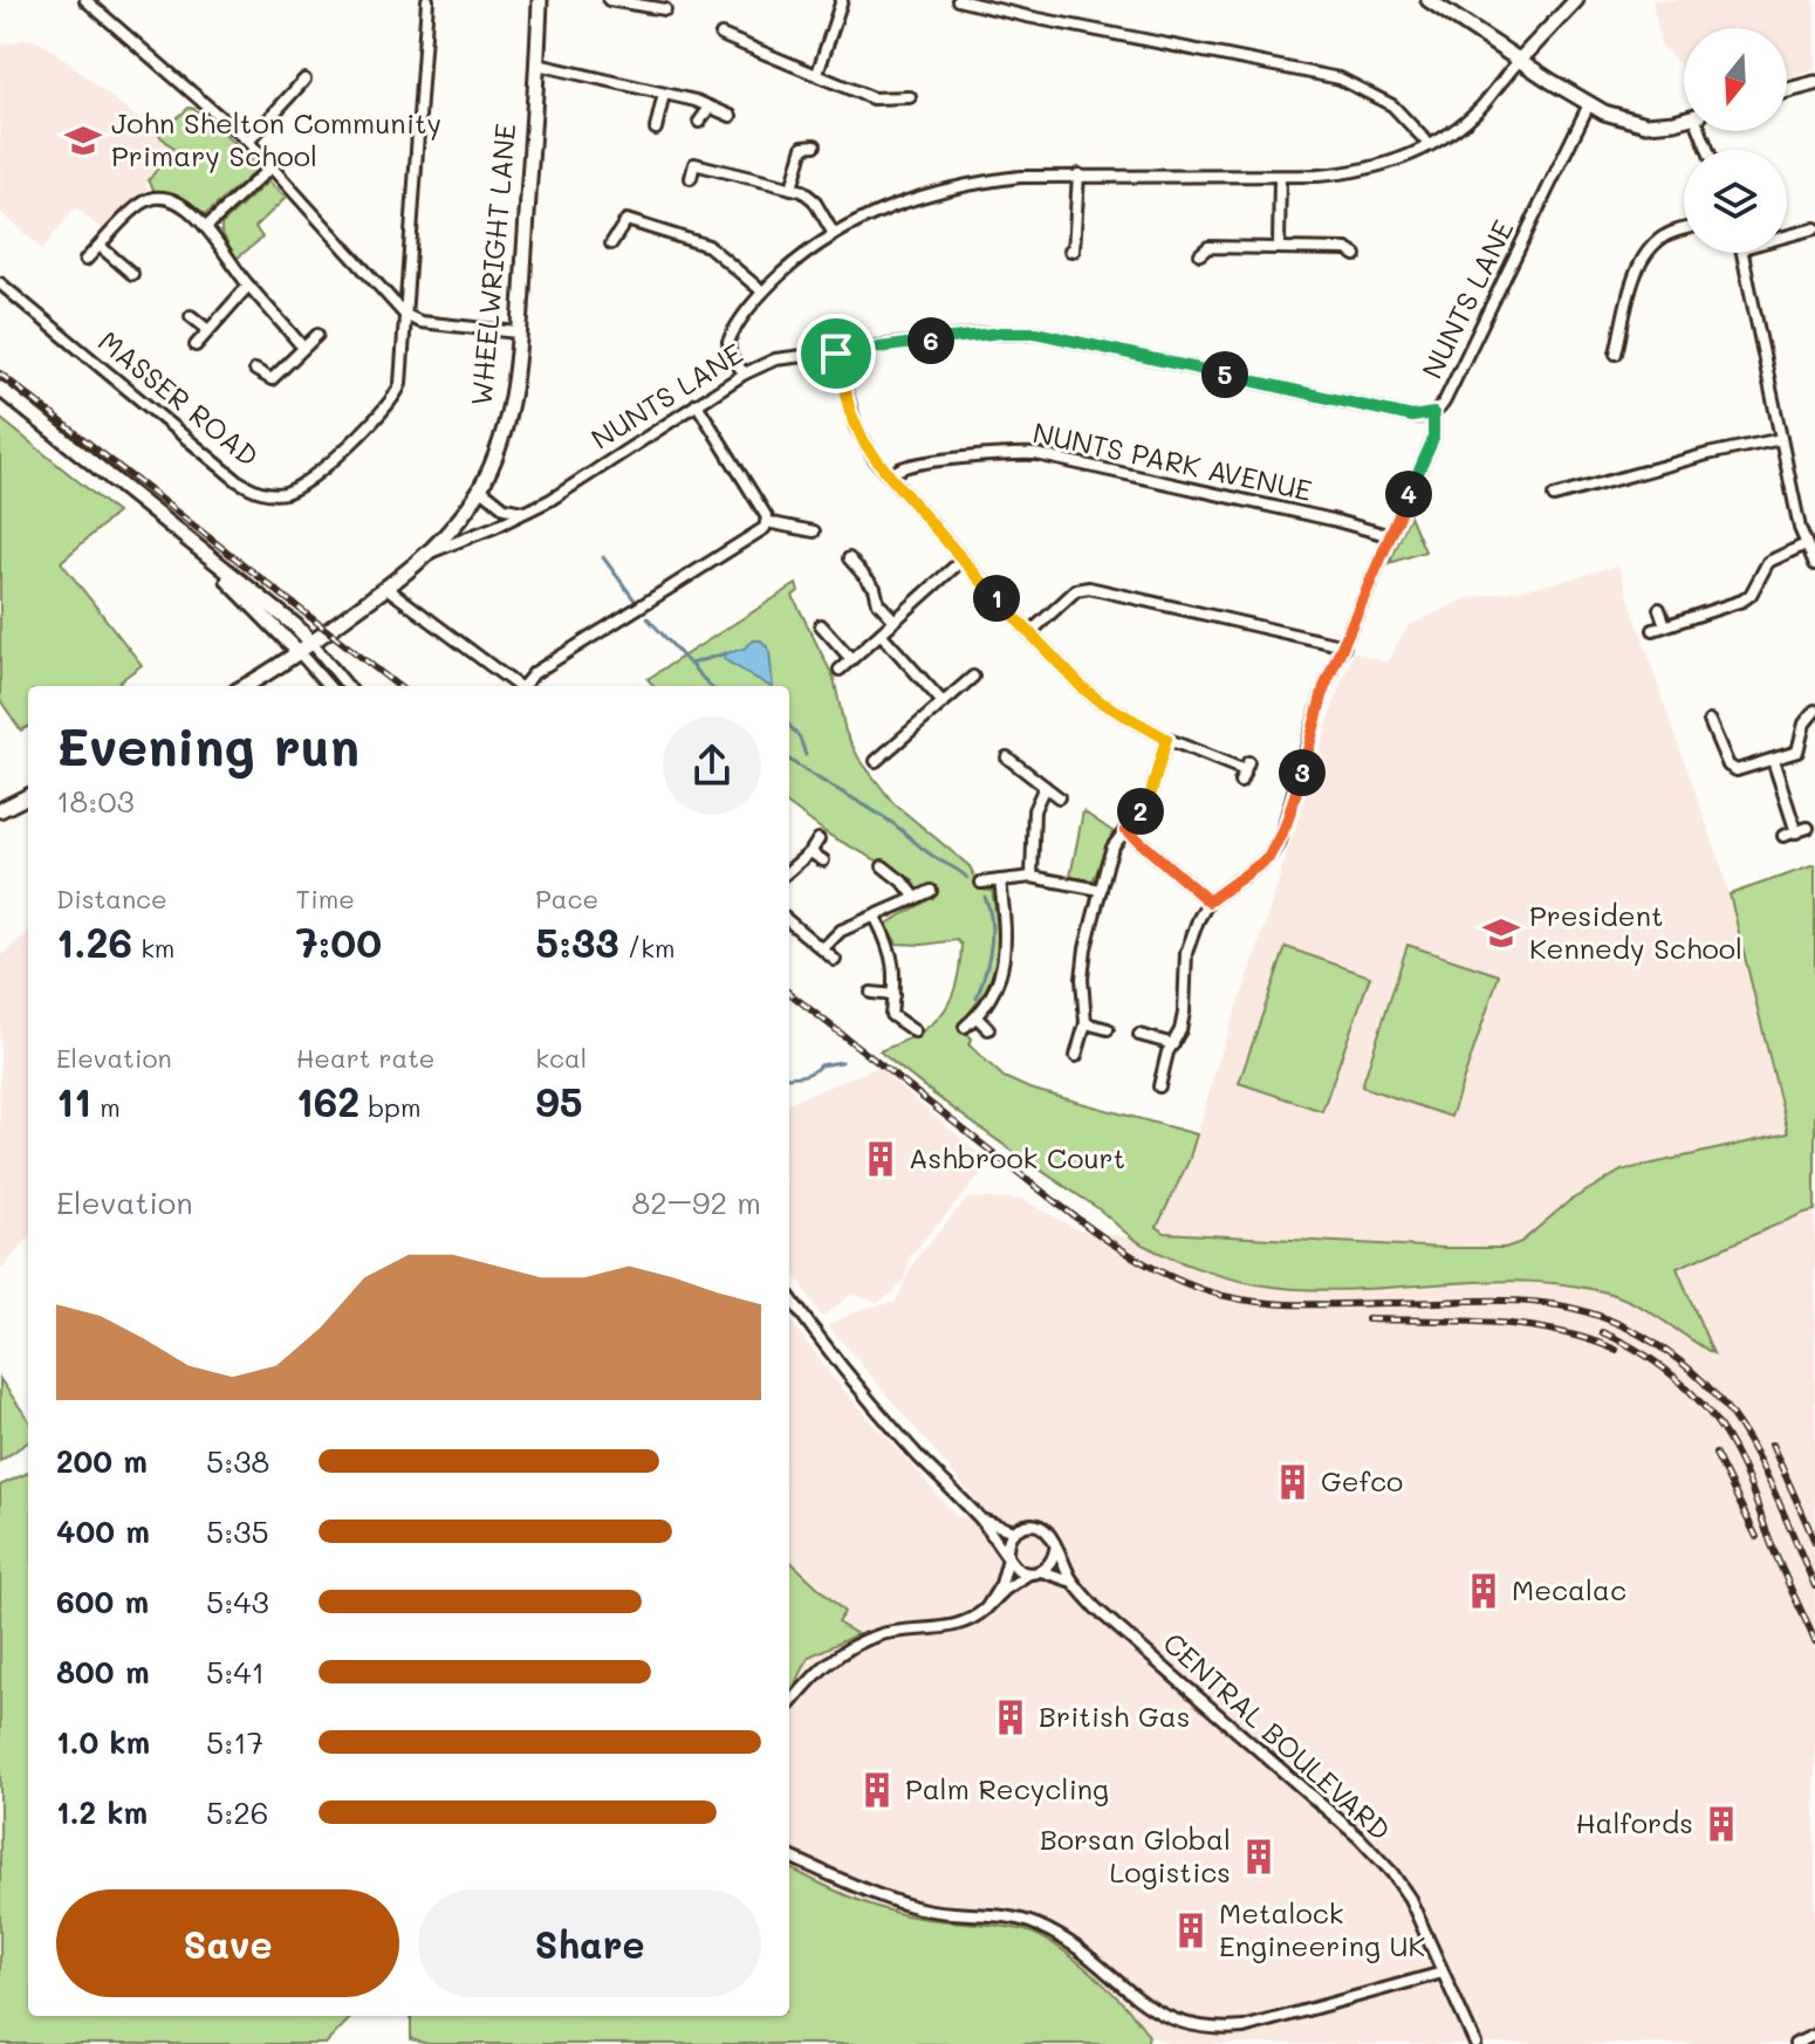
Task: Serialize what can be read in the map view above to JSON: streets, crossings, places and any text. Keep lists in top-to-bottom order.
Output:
{
  "streets": {
    "street": [
      "WHEELWRIGHT LANE",
      "NUNTS LANE",
      "MASSER ROAD",
      "NUNTS PARK AVENUE",
      "CENTRAL BOULEVARD"
    ]
  },
  "crossings": [
    ["WHEELWRIGHT LANE", "NUNTS LANE"]
  ],
  "places": {
    "school or university": ["John Shelton Community Primary School", "President Kennedy School"],
    "building": [
      "Ashbrook Court",
      "Gefco",
      "Mecalac",
      "British Gas",
      "Palm Recycling",
      "Halfords",
      "Borsan Global Logistics",
      "Metalock Engineering UK"
    ]
  },
  "north": "bottom",
  "page": {
    "pins": [
      "6",
      "5",
      "4",
      "1",
      "3",
      "2"
    ],
    "heading": ["Evening run", "18:03"],
    "stats": [
      ["Distance", "1.26 km"],
      ["Time", "7:00"],
      ["Pace", "5:33 /km"],
      ["Elevation", "11 m"],
      ["Heart rate", "162 bpm"],
      ["kcal", "95"]
    ],
    "chart": ["Elevation", "82–92 m"],
    "list": [
      {
        "name": "200 m",
        "note": "5:38"
      },
      {
        "name": "400 m",
        "note": "5:35"
      },
      {
        "name": "600 m",
        "note": "5:43"
      },
      {
        "name": "800 m",
        "note": "5:41"
      },
      {
        "name": "1.0 km",
        "note": "5:17"
      },
      {
        "name": "1.2 km",
        "note": "5:26"
      }
    ],
    "buttons": ["Save", "Share"]
  }
}
